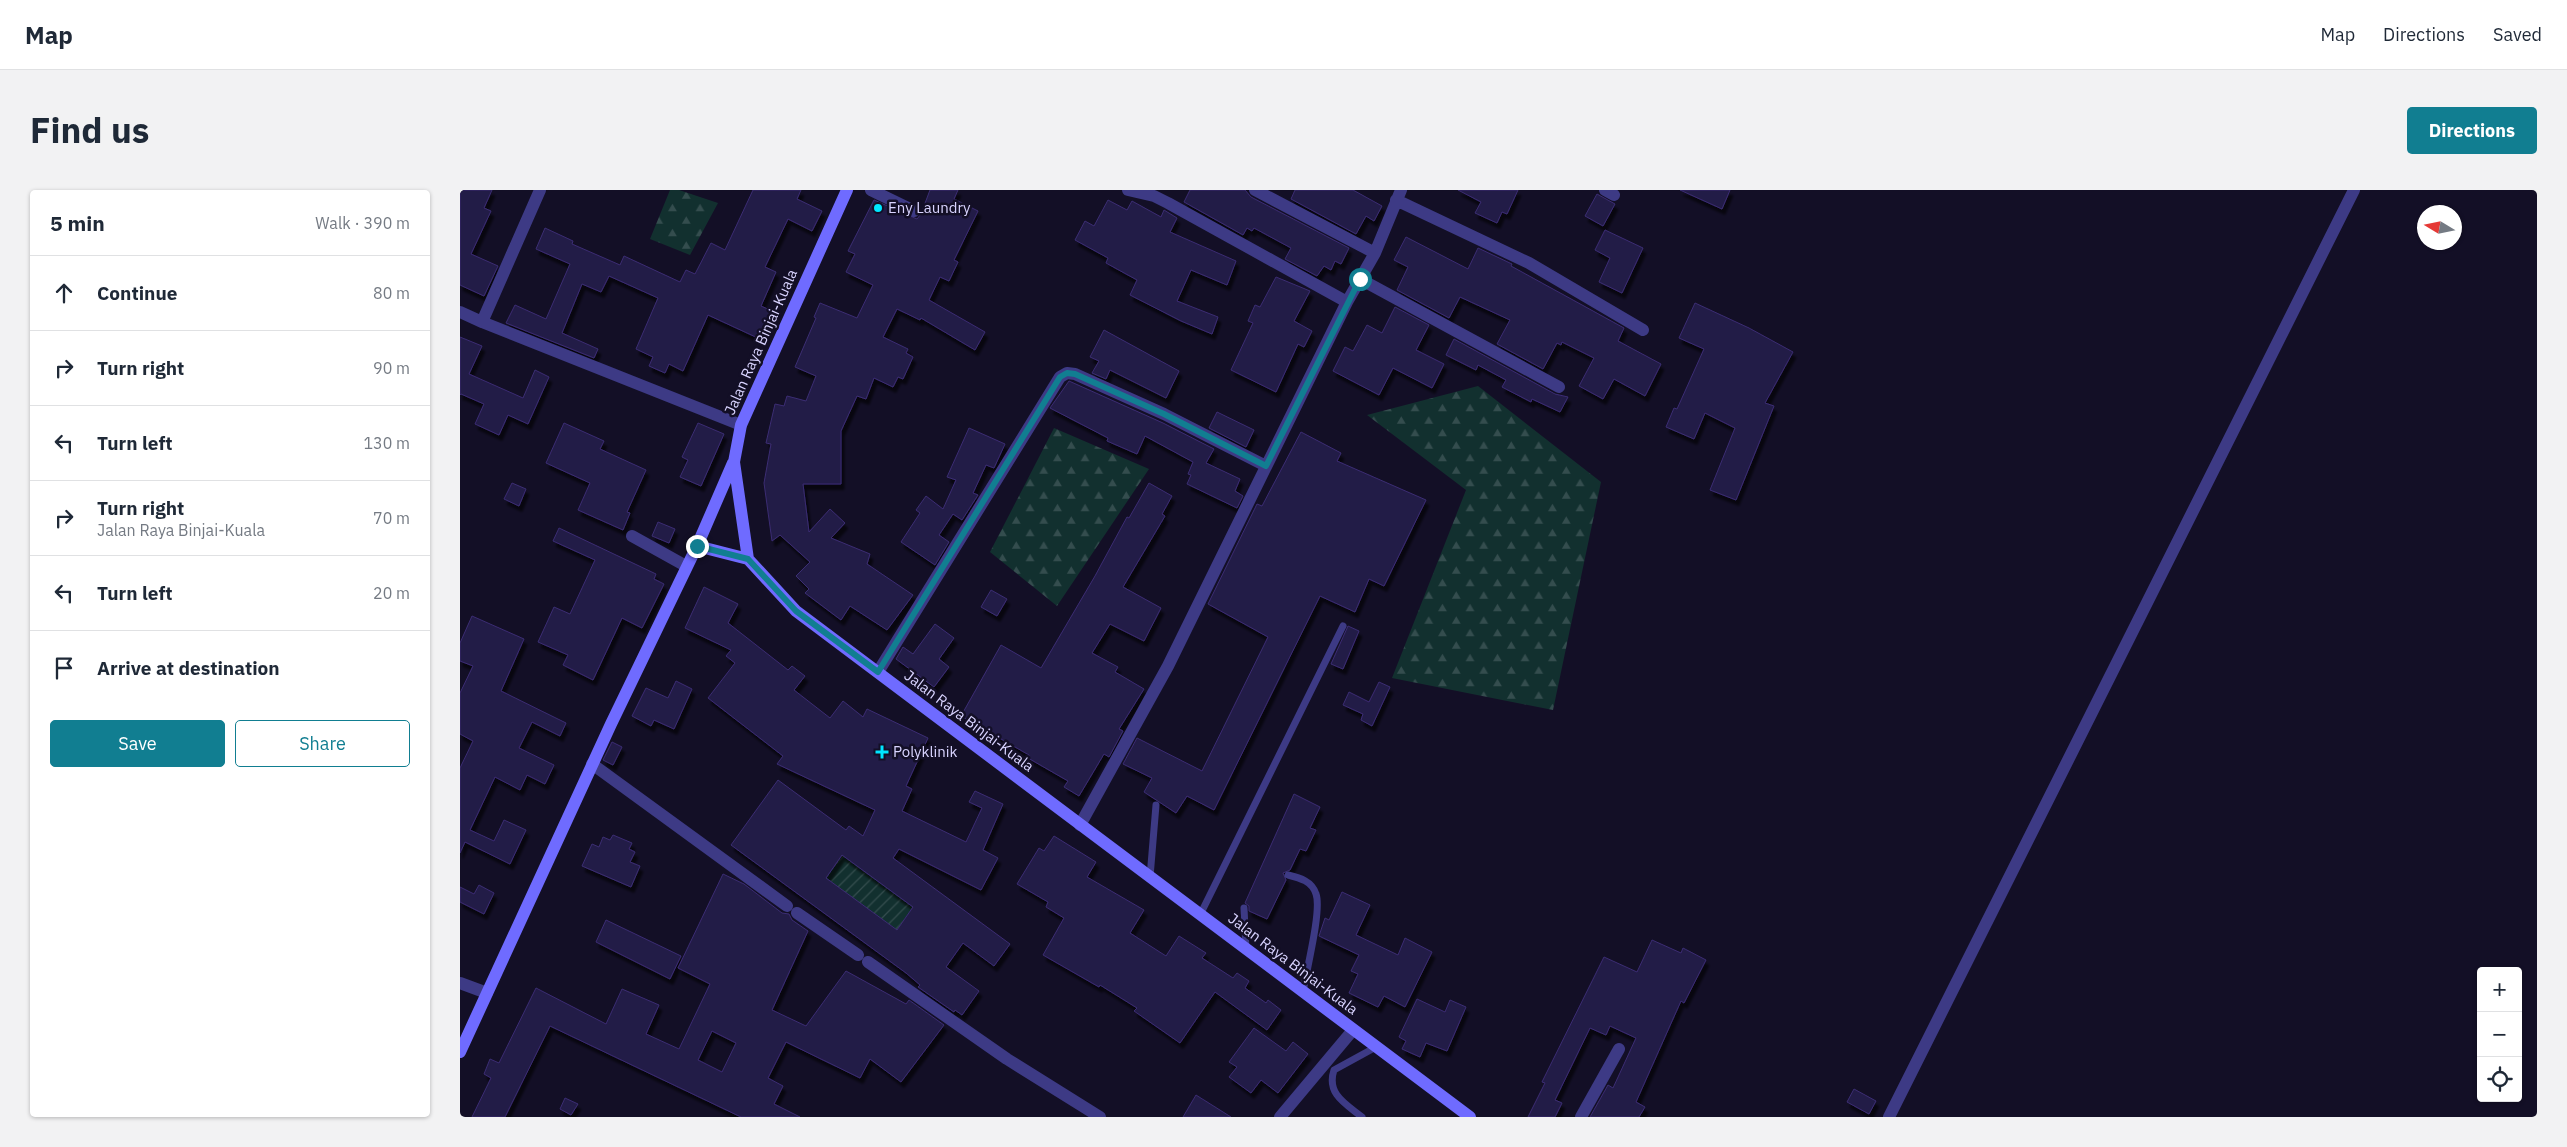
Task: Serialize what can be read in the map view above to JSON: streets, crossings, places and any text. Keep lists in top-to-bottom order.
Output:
{
  "streets": {
    "main road": ["Jalan Raya Binjai-Kuala"]
  },
  "places": {
    "other": ["Eny Laundry"],
    "health": ["Polyklinik"]
  },
  "north": "left",
  "page": {
    "header": "Map",
    "nav": ["Map", "Directions", "Saved"],
    "title": "Find us",
    "buttons": [
      "Directions",
      ["Save", "Share"]
    ],
    "heading": ["5 min", "Walk · 390 m"],
    "list": [
      ["Continue", "80 m"],
      ["Turn right", "90 m"],
      ["Turn left", "130 m"],
      ["Turn right", "Jalan Raya Binjai-Kuala", "70 m"],
      ["Turn left", "20 m"],
      "Arrive at destination"
    ],
    "map_buttons": ["+", "−"]
  }
}
